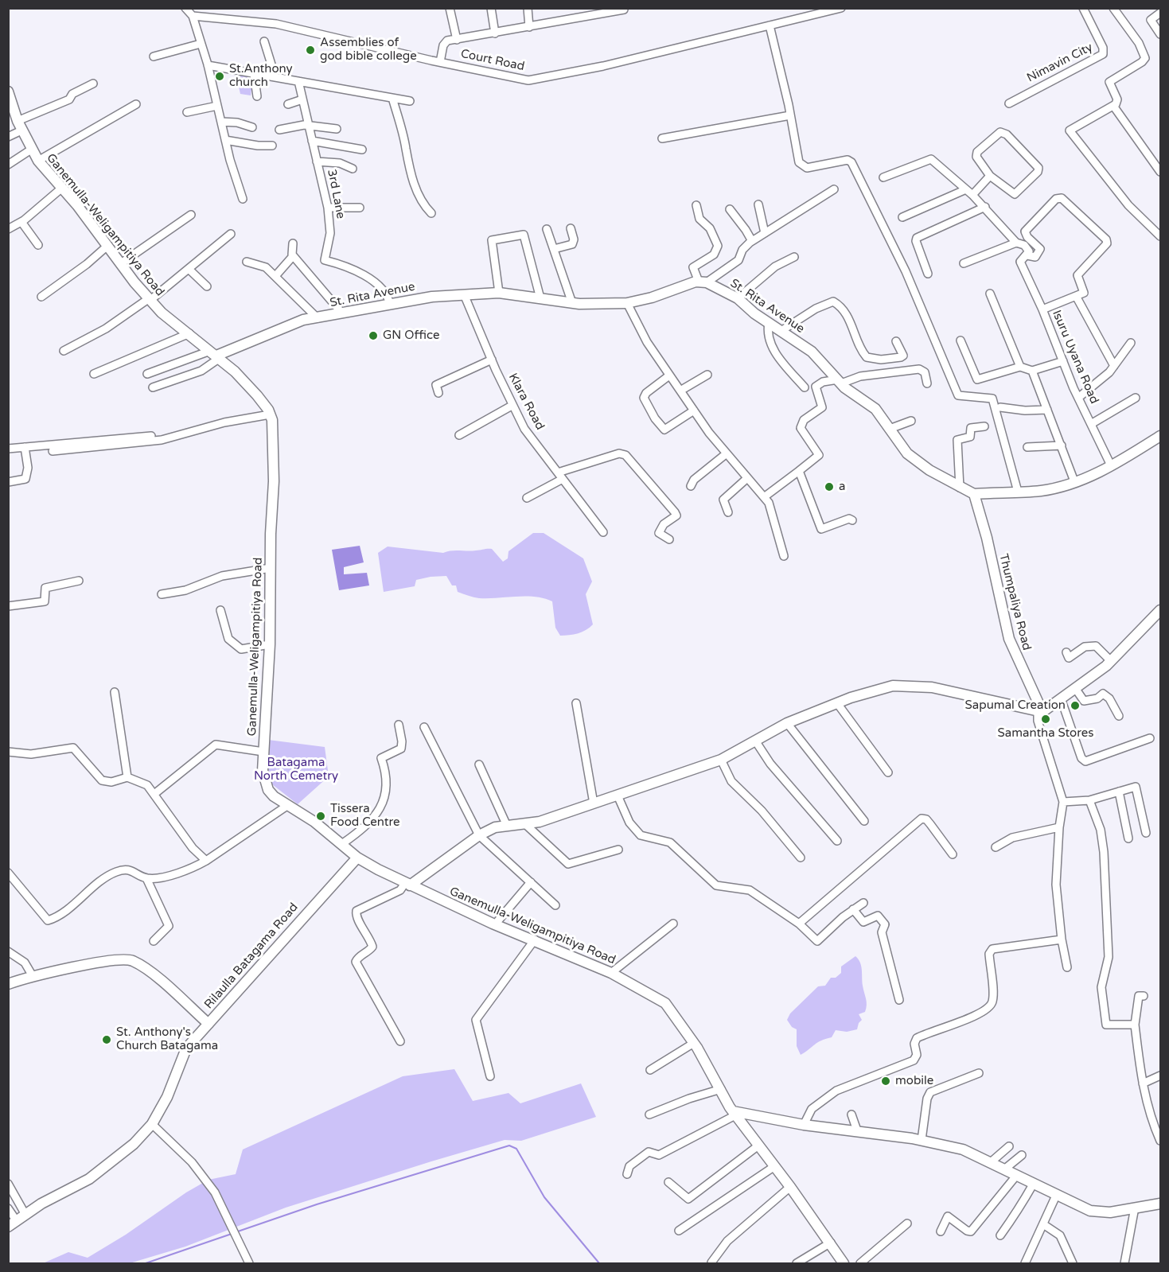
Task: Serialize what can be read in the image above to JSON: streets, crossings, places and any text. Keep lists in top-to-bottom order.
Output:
{
  "streets": {
    "street": [
      "Court Road",
      "Nimavin City",
      "3rd Lane",
      "Ganemulla-Weligampitiya Road",
      "St. Rita Avenue",
      "Isuru Uyana Road",
      "Klara Road",
      "Thumpaliya Road",
      "Rilaulla Batagama Road"
    ]
  },
  "crossings": [
    ["3rd Lane", "St. Rita Avenue"],
    ["Ganemulla-Weligampitiya Road", "St. Rita Avenue"],
    ["Ganemulla-Weligampitiya Road", "Rilaulla Batagama Road"],
    ["St. Rita Avenue", "Isuru Uyana Road"],
    ["St. Rita Avenue", "Klara Road"],
    ["St. Rita Avenue", "Thumpaliya Road"]
  ],
  "parks": ["Batagama North Cemetry"],
  "places": [
    "Assemblies of god bible college",
    "St.Anthony church",
    "GN Office",
    "a",
    "Sapumal Creation",
    "Samantha Stores",
    "Tissera Food Centre",
    "St. Anthony's Church Batagama",
    "mobile"
  ]
}
